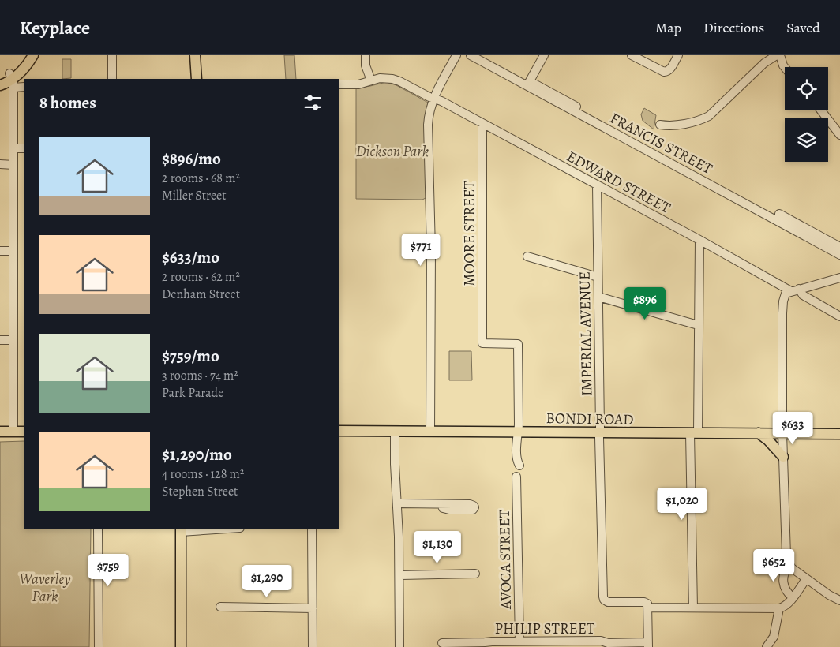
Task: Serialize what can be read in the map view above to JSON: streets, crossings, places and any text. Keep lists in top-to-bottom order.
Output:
{
  "streets": {
    "main road": ["BONDI ROAD"],
    "street": [
      "FRANCIS STREET",
      "EDWARD STREET",
      "MOORE STREET",
      "IMPERIAL AVENUE",
      "AVOCA STREET",
      "PHILIP STREET"
    ]
  },
  "crossings": [
    ["EDWARD STREET", "MOORE STREET"],
    ["EDWARD STREET", "IMPERIAL AVENUE"],
    ["MOORE STREET", "BONDI ROAD"],
    ["IMPERIAL AVENUE", "BONDI ROAD"],
    ["AVOCA STREET", "PHILIP STREET"]
  ],
  "parks": ["Dickson Park", "Waverley Park"],
  "page": {
    "header": "Keyplace",
    "nav": ["Map", "Directions", "Saved"],
    "heading": "8 homes",
    "list": [
      {
        "name": "$896/mo",
        "note": "2 rooms · 68 m² · Miller Street"
      },
      {
        "name": "$633/mo",
        "note": "2 rooms · 62 m² · Denham Street"
      },
      {
        "name": "$759/mo",
        "note": "3 rooms · 74 m² · Park Parade"
      },
      {
        "name": "$1,290/mo",
        "note": "4 rooms · 128 m² · Stephen Street"
      }
    ],
    "price": [
      "$771",
      "$896",
      "$633",
      "$1,020",
      "$1,130",
      "$652",
      "$759",
      "$1,290"
    ]
  }
}
